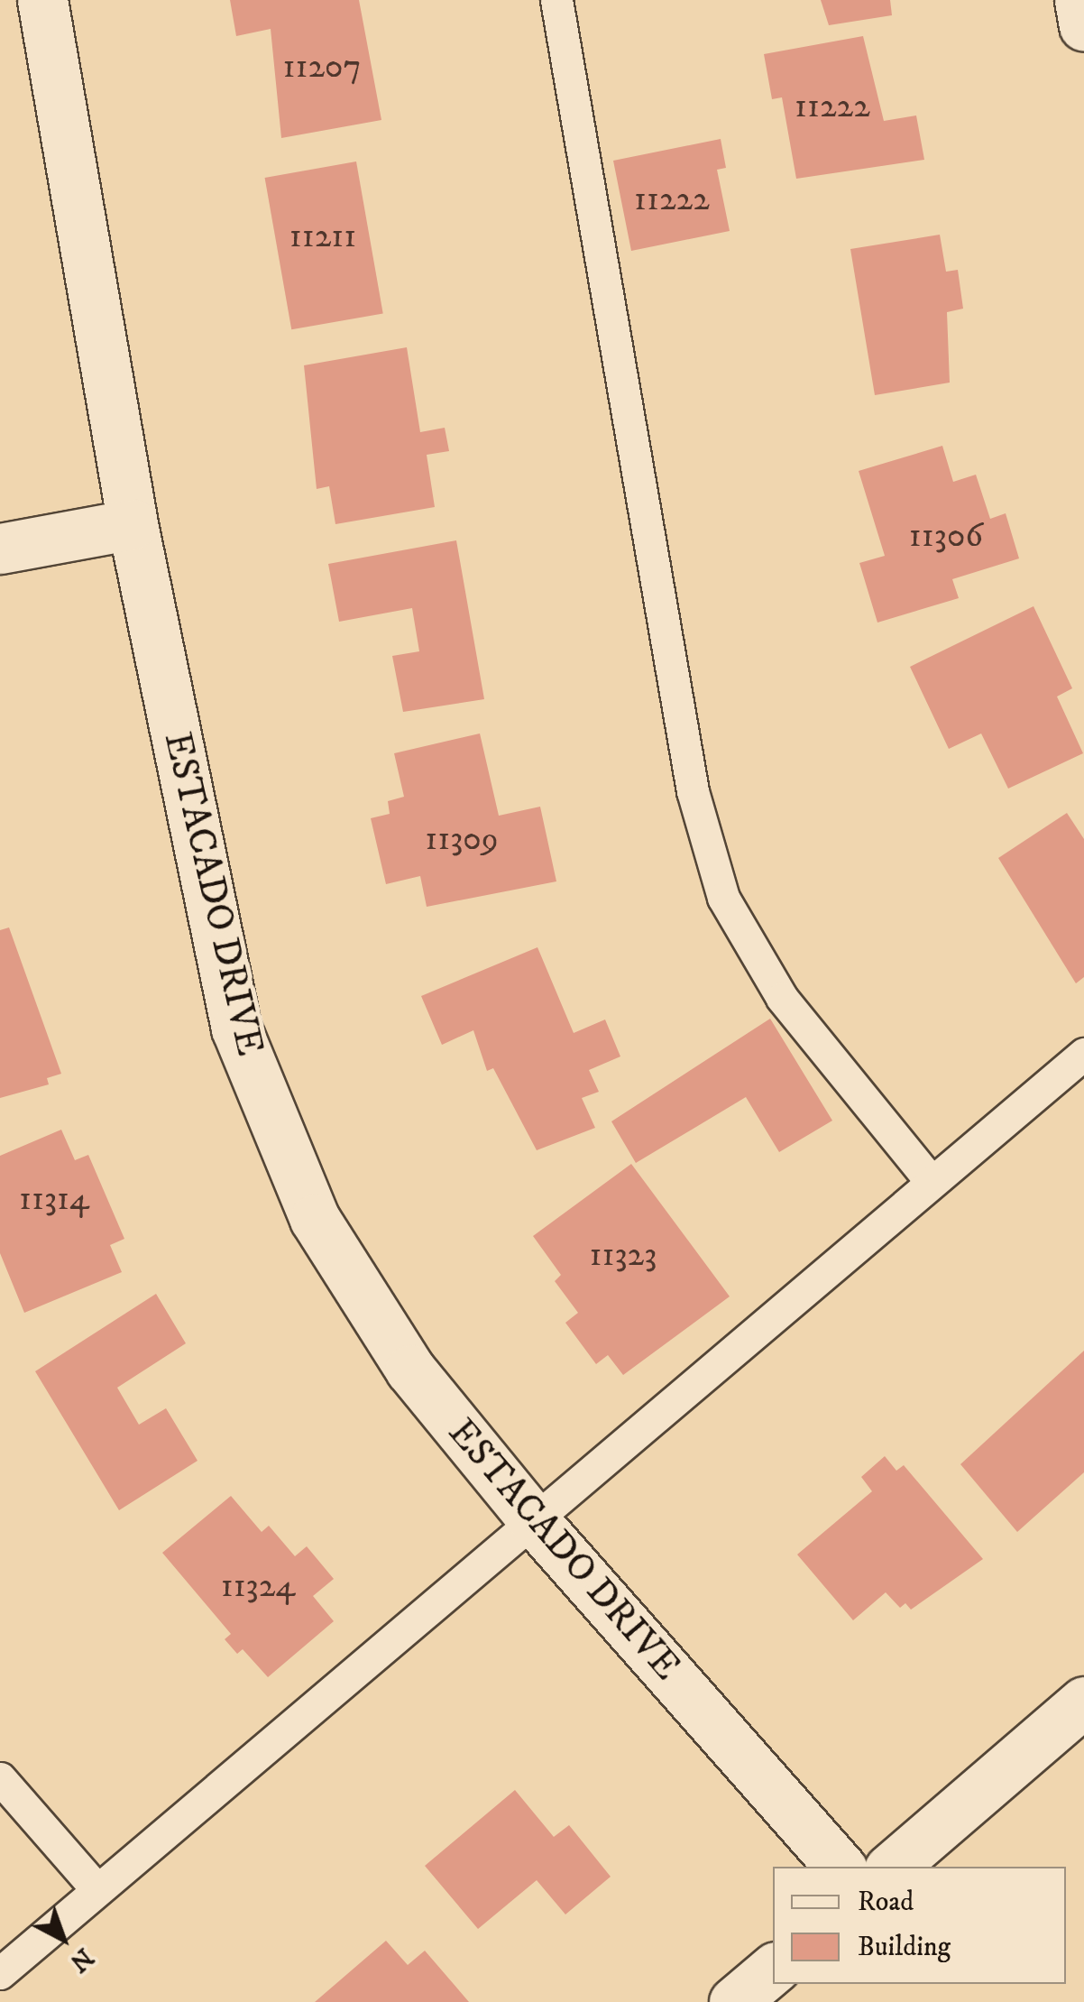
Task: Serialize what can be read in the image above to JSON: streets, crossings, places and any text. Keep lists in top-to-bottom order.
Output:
{
  "streets": {
    "street": ["ESTACADO DRIVE"]
  },
  "house_numbers": [
    "11207",
    "11222",
    "11222",
    "11211",
    "11306",
    "11309",
    "11314",
    "11323",
    "11324"
  ],
  "legend": ["Road", "Building"],
  "north": "bottom right"
}
